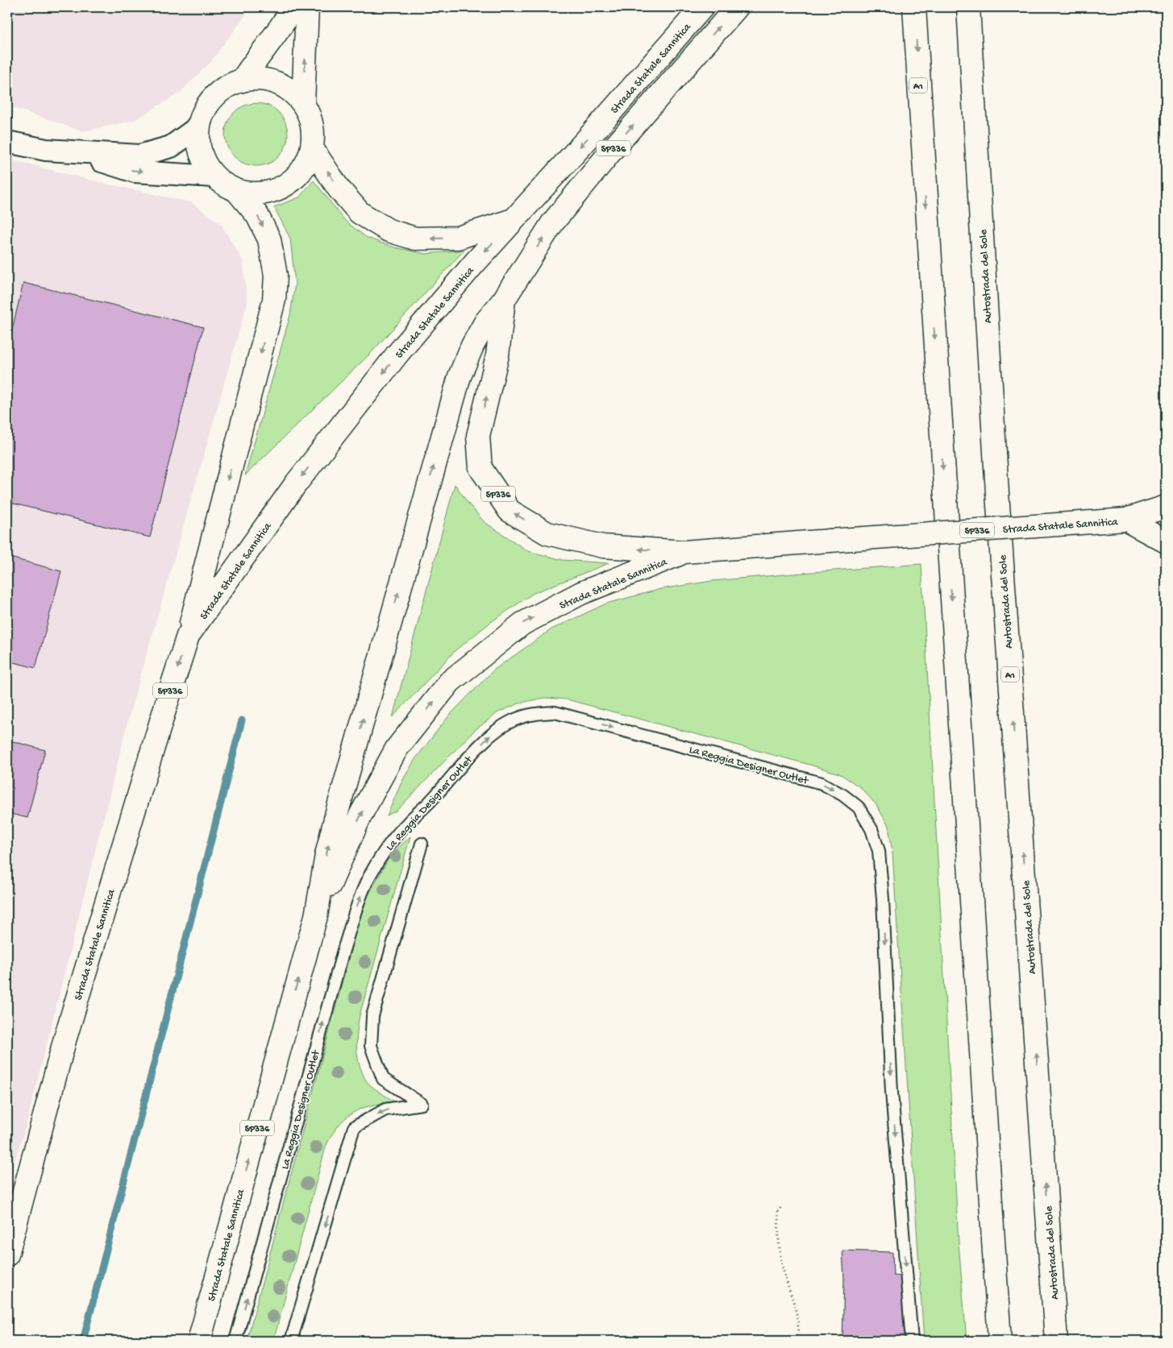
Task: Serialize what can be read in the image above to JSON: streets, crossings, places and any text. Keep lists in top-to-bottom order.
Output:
{
  "streets": {
    "main road": [
      "Strada Statale Sannitica",
      "A1",
      "SP336",
      "Autostrada del Sole"
    ],
    "lane": ["La Reggia Designer Outlet"]
  }
}
